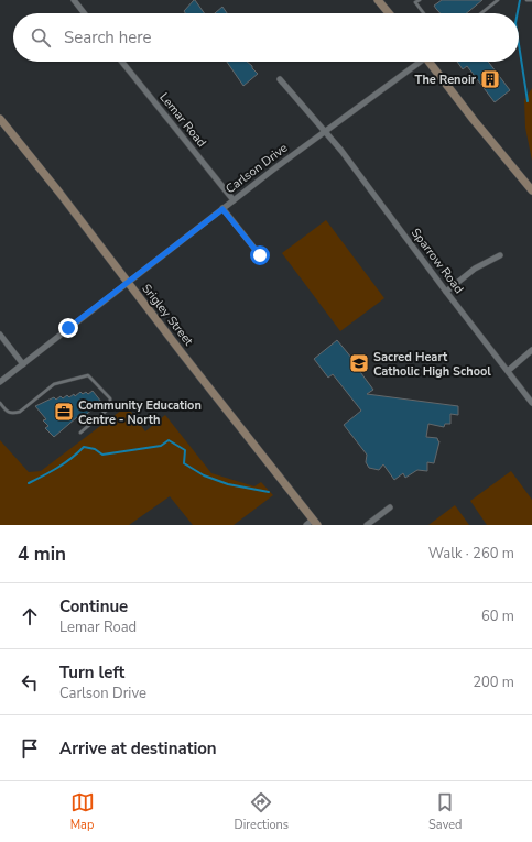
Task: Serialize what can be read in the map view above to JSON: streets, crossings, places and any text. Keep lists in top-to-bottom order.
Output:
{
  "streets": {
    "street": [
      "Lemar Road",
      "Carlson Drive",
      "Sparrow Road",
      "Srigley Street"
    ]
  },
  "crossings": [
    ["Lemar Road", "Carlson Drive"],
    ["Carlson Drive", "Sparrow Road"],
    ["Carlson Drive", "Srigley Street"]
  ],
  "places": {
    "building": ["The Renoir"],
    "school or university": ["Sacred Heart Catholic High School"],
    "office": ["Community Education Centre - North"]
  },
  "page": {
    "search": "Search here",
    "heading": ["4 min", "Walk · 260 m"],
    "list": [
      ["Continue", "Lemar Road", "60 m"],
      ["Turn left", "Carlson Drive", "200 m"],
      "Arrive at destination"
    ],
    "nav": ["Map", "Directions", "Saved"]
  }
}
